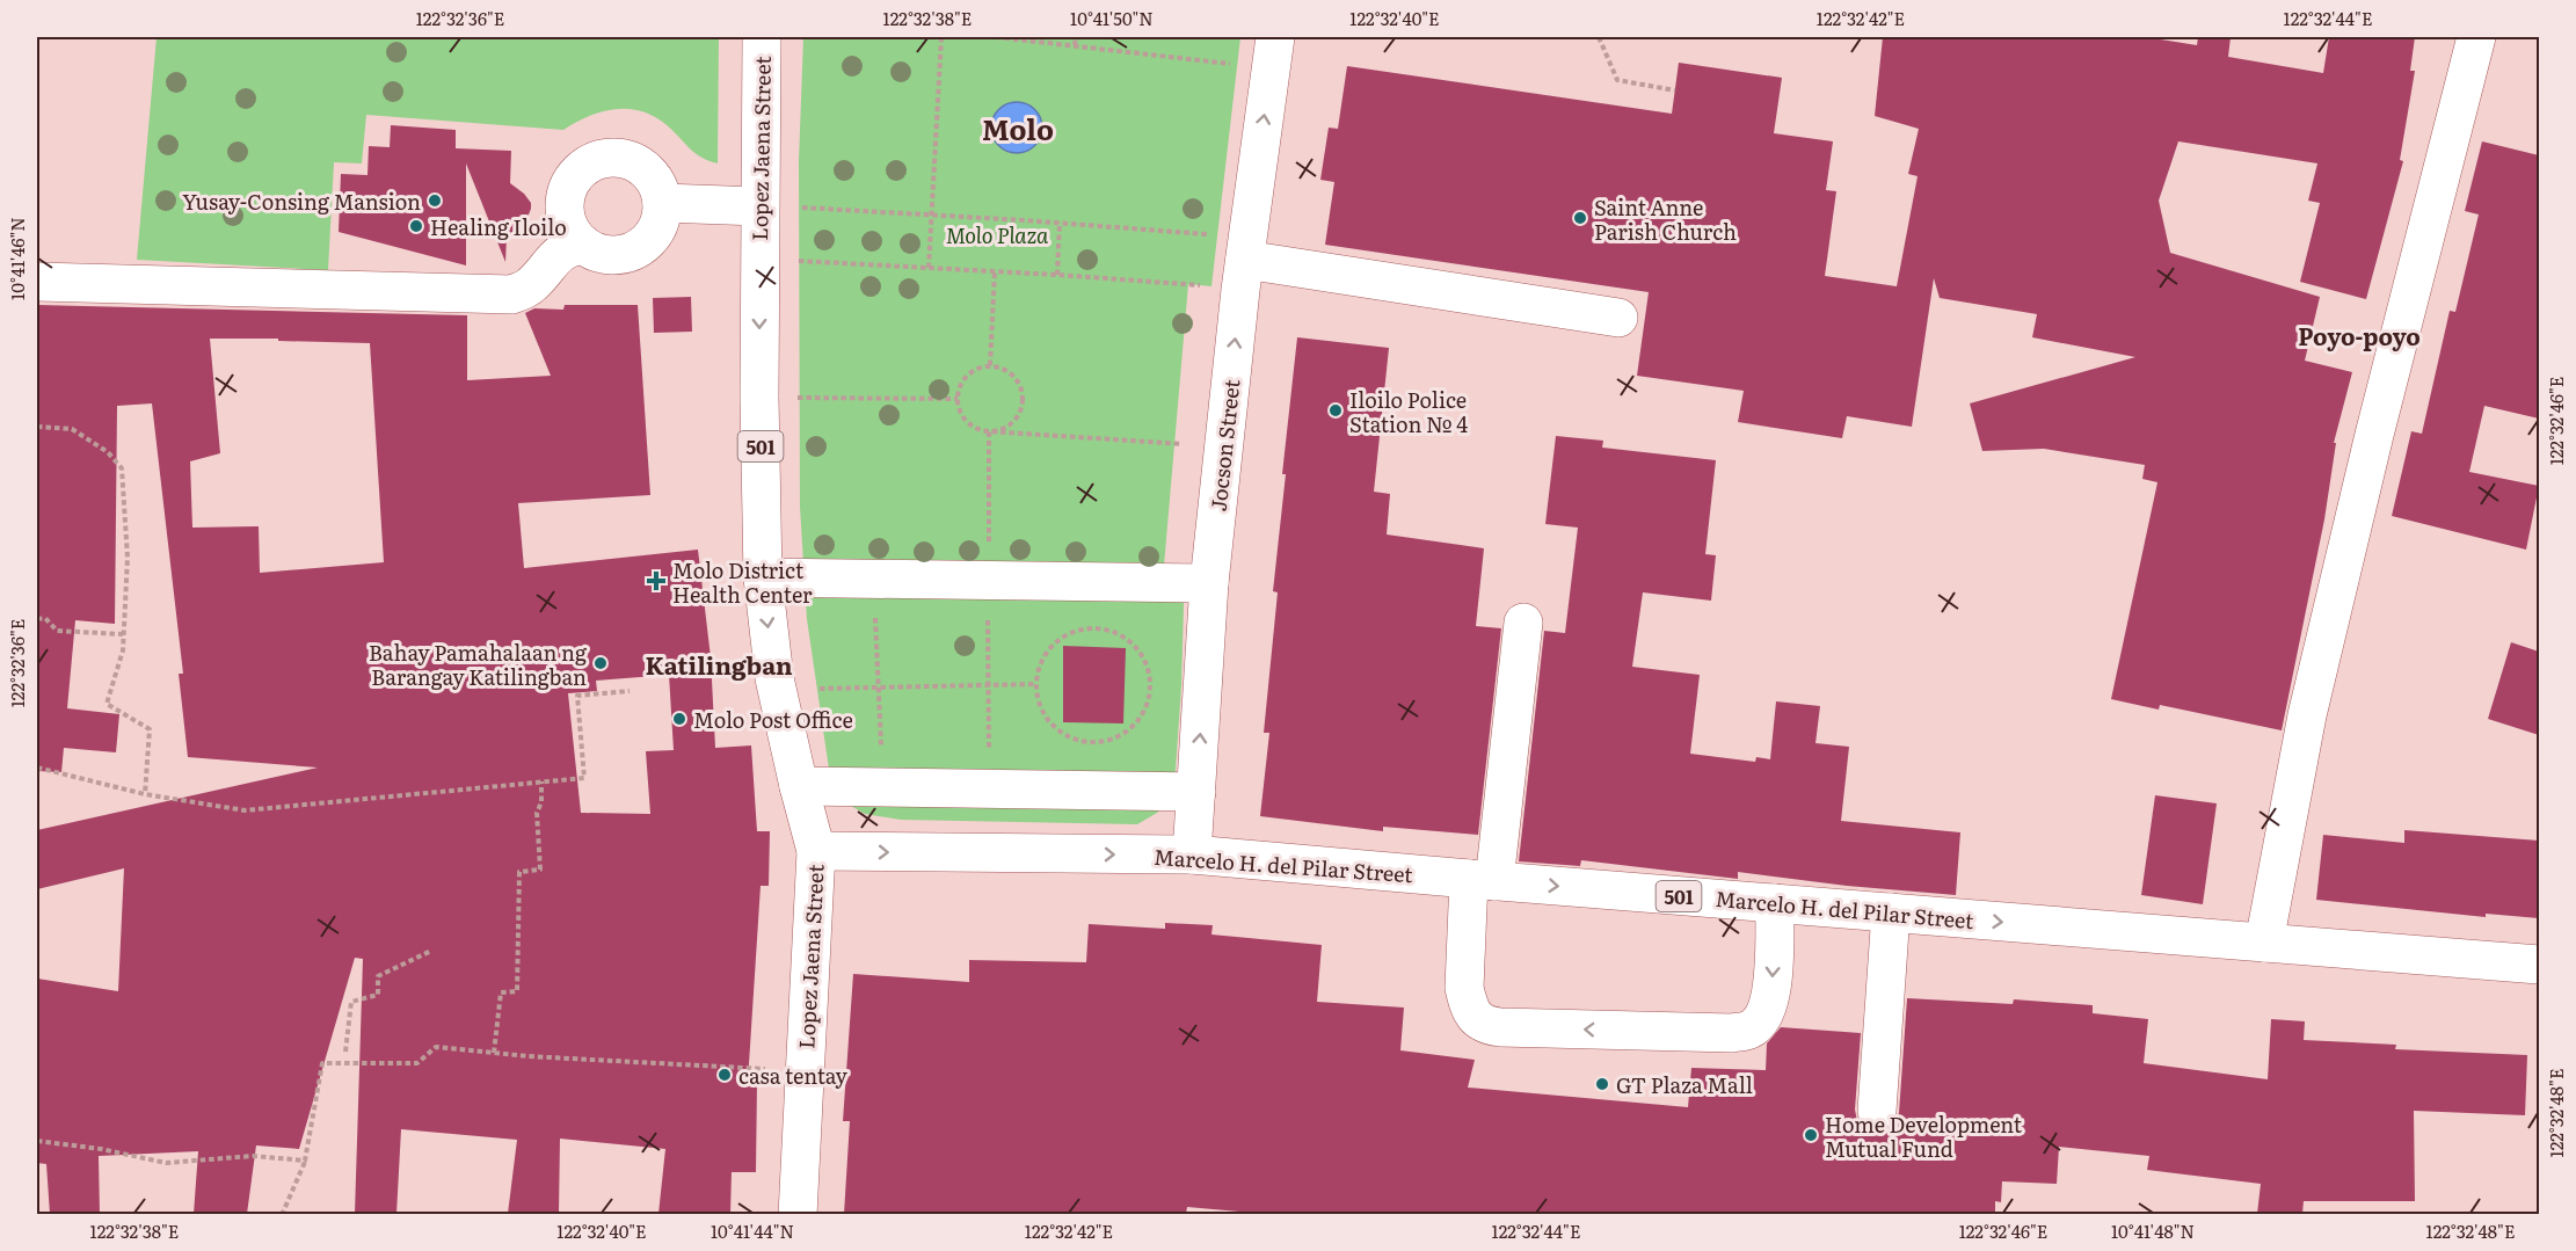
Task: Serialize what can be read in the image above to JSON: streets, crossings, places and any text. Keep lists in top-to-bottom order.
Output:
{
  "streets": {
    "main road": [
      "Lopez Jaena Street",
      "Jocson Street",
      "501",
      "Marcelo H. del Pilar Street"
    ]
  },
  "crossings": [
    ["Lopez Jaena Street", "Marcelo H. del Pilar Street"],
    ["Jocson Street", "Marcelo H. del Pilar Street"]
  ],
  "one_way": ["Jocson Street"],
  "districts": ["Molo", "Poyo-poyo", "Katilingban"],
  "parks": ["Molo Plaza"],
  "places": {
    "other": [
      "Yusay-Consing Mansion",
      "Saint Anne Parish Church",
      "Healing Iloilo",
      "Iloilo Police Station № 4",
      "Bahay Pamahalaan ng Barangay Katilingban",
      "Molo Post Office",
      "casa tentay",
      "GT Plaza Mall",
      "Home Development Mutual Fund"
    ],
    "health": ["Molo District Health Center"]
  },
  "coordinates": [
    "122°32'36\"E",
    "122°32'38\"E",
    "10°41'50\"N",
    "122°32'40\"E",
    "122°32'42\"E",
    "122°32'44\"E",
    "10°41'46\"N",
    "122°32'46\"E",
    "122°32'48\"E",
    "10°41'44\"N",
    "10°41'48\"N"
  ]
}
